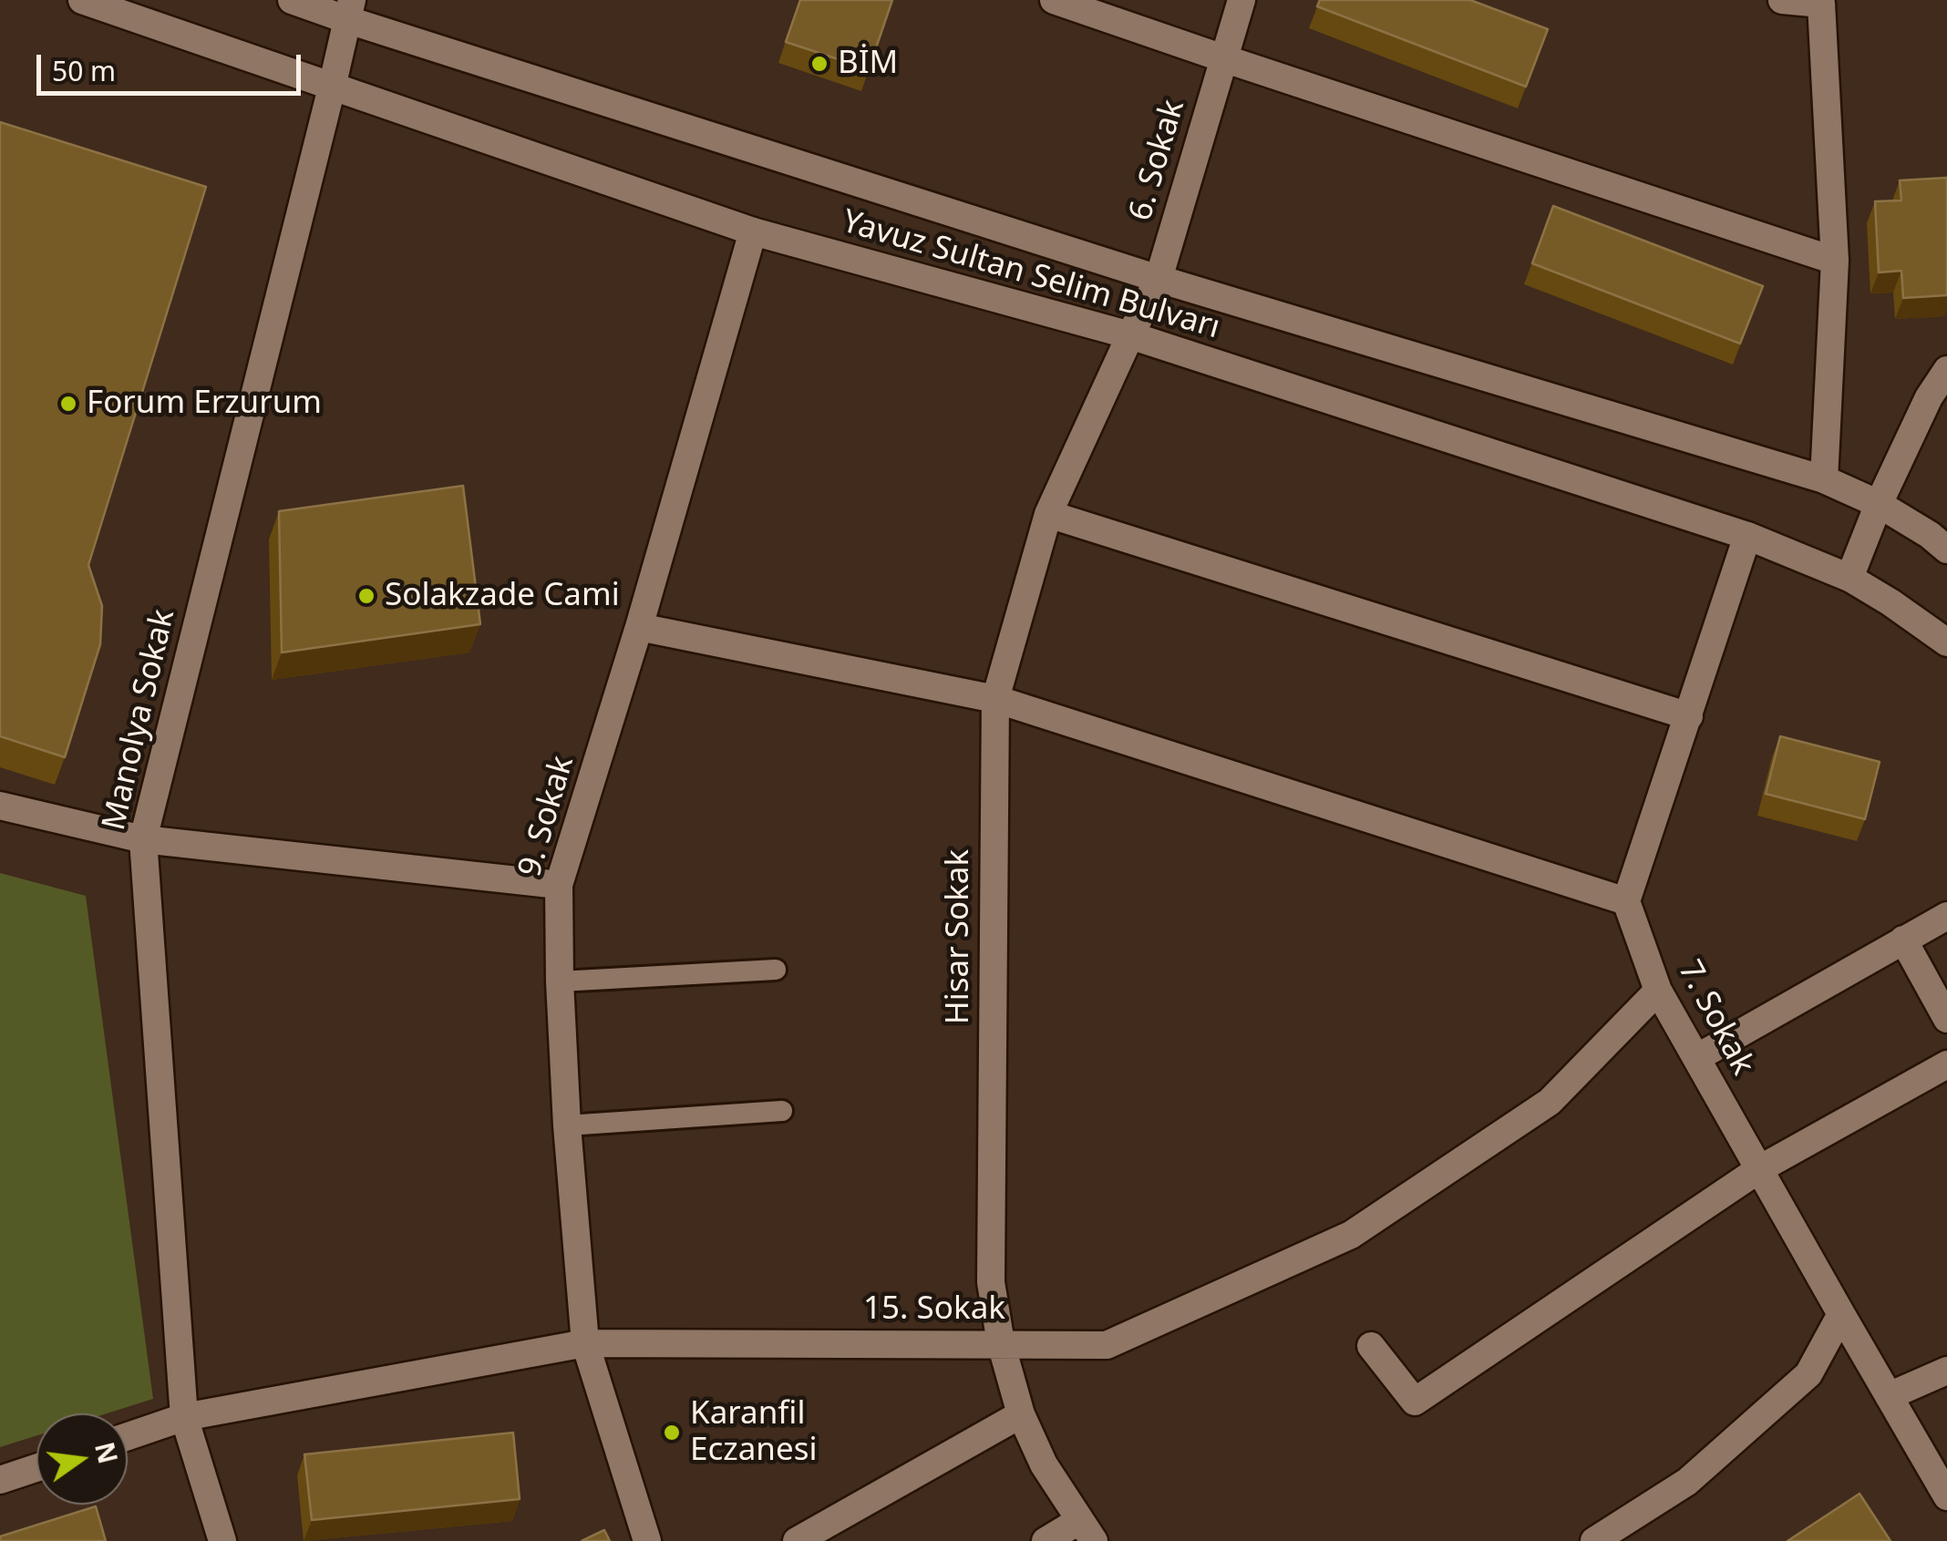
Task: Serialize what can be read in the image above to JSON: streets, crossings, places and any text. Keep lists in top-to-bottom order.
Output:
{
  "streets": {
    "street": [
      "6. Sokak",
      "Yavuz Sultan Selim Bulvarı",
      "Manolya Sokak",
      "9. Sokak",
      "Hisar Sokak",
      "7. Sokak",
      "15. Sokak"
    ]
  },
  "crossings": [
    ["6. Sokak", "Yavuz Sultan Selim Bulvarı"],
    ["6. Sokak", "Hisar Sokak"],
    ["Yavuz Sultan Selim Bulvarı", "Manolya Sokak"],
    ["Yavuz Sultan Selim Bulvarı", "9. Sokak"],
    ["Yavuz Sultan Selim Bulvarı", "Hisar Sokak"],
    ["Manolya Sokak", "15. Sokak"],
    ["9. Sokak", "15. Sokak"],
    ["Hisar Sokak", "15. Sokak"],
    ["7. Sokak", "15. Sokak"]
  ],
  "places": [
    "BİM",
    "Forum Erzurum",
    "Solakzade Cami",
    "Karanfil Eczanesi"
  ],
  "scale_bar": "50 m",
  "north": "right"
}
